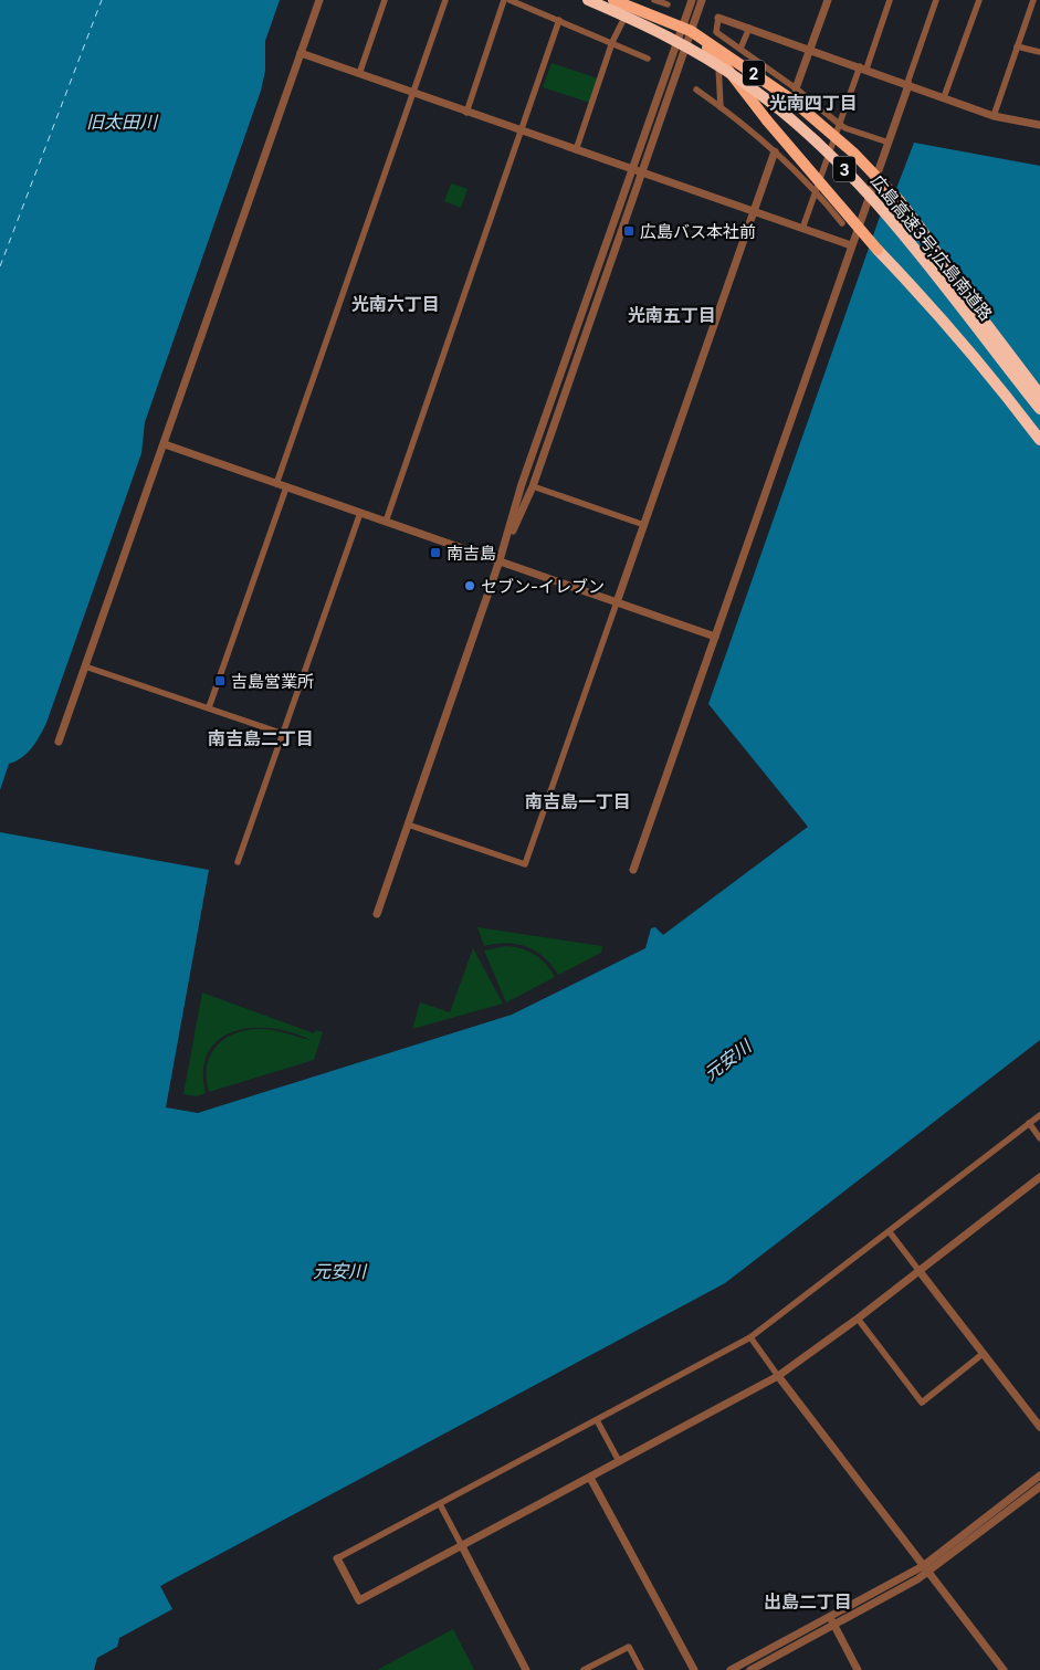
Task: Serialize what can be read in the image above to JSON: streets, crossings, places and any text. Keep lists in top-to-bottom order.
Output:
{
  "streets": {
    "highway": ["2", "3", "広島高速3号;広島南道路"]
  },
  "districts": [
    "光南四丁目",
    "光南六丁目",
    "光南五丁目",
    "南吉島二丁目",
    "南吉島一丁目",
    "出島二丁目"
  ],
  "water": ["旧太田川", "元安川"],
  "places": {
    "transit": ["広島バス本社前", "南吉島", "吉島営業所"],
    "other": ["セブン-イレブン"]
  }
}
